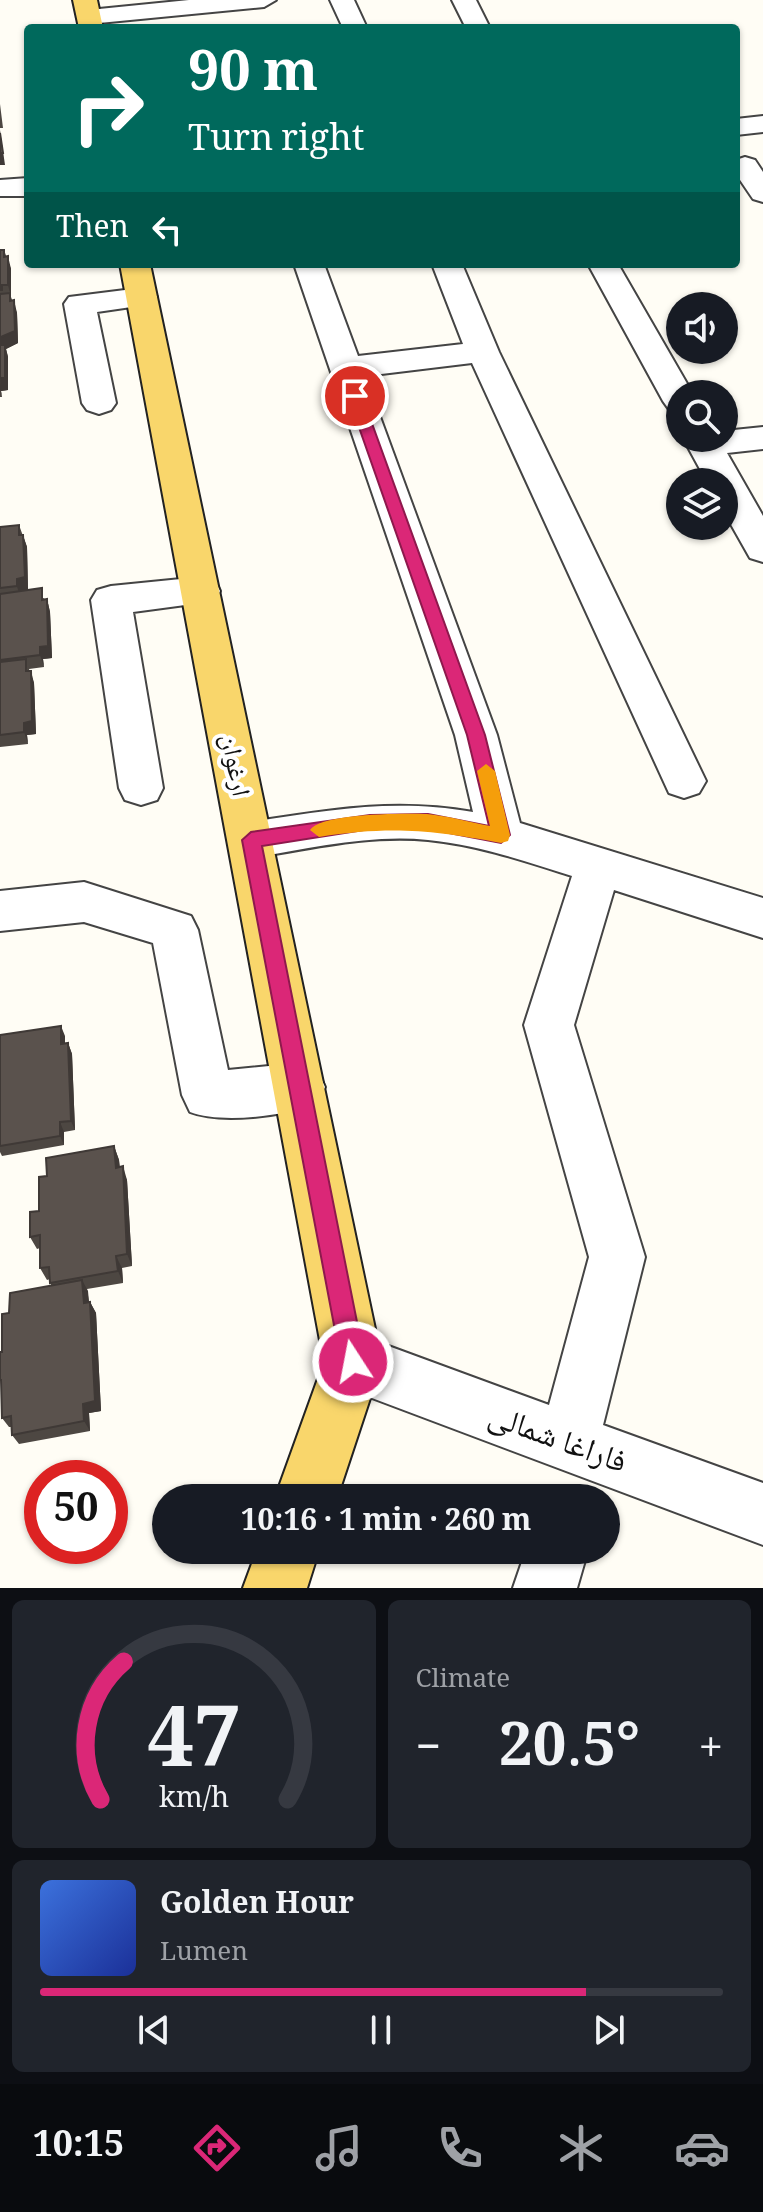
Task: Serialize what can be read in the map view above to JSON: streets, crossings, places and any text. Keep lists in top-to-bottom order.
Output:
{
  "streets": {
    "main road": ["ارغوان"],
    "street": ["فاراغا شمالی"]
  },
  "crossings": [
    ["ارغوان", "فاراغا شمالی"]
  ],
  "page": {
    "turn": ["90 m", "Turn right"],
    "then": "Then",
    "limit": "50",
    "trip": "10:16 · 1 min · 260 m",
    "tile": "Climate",
    "heat": ["−", "20.5°", "+"],
    "song": ["Golden Hour", "Lumen"],
    "tabs": "10:15",
    "gauge": ["47", "km/h"]
  }
}
